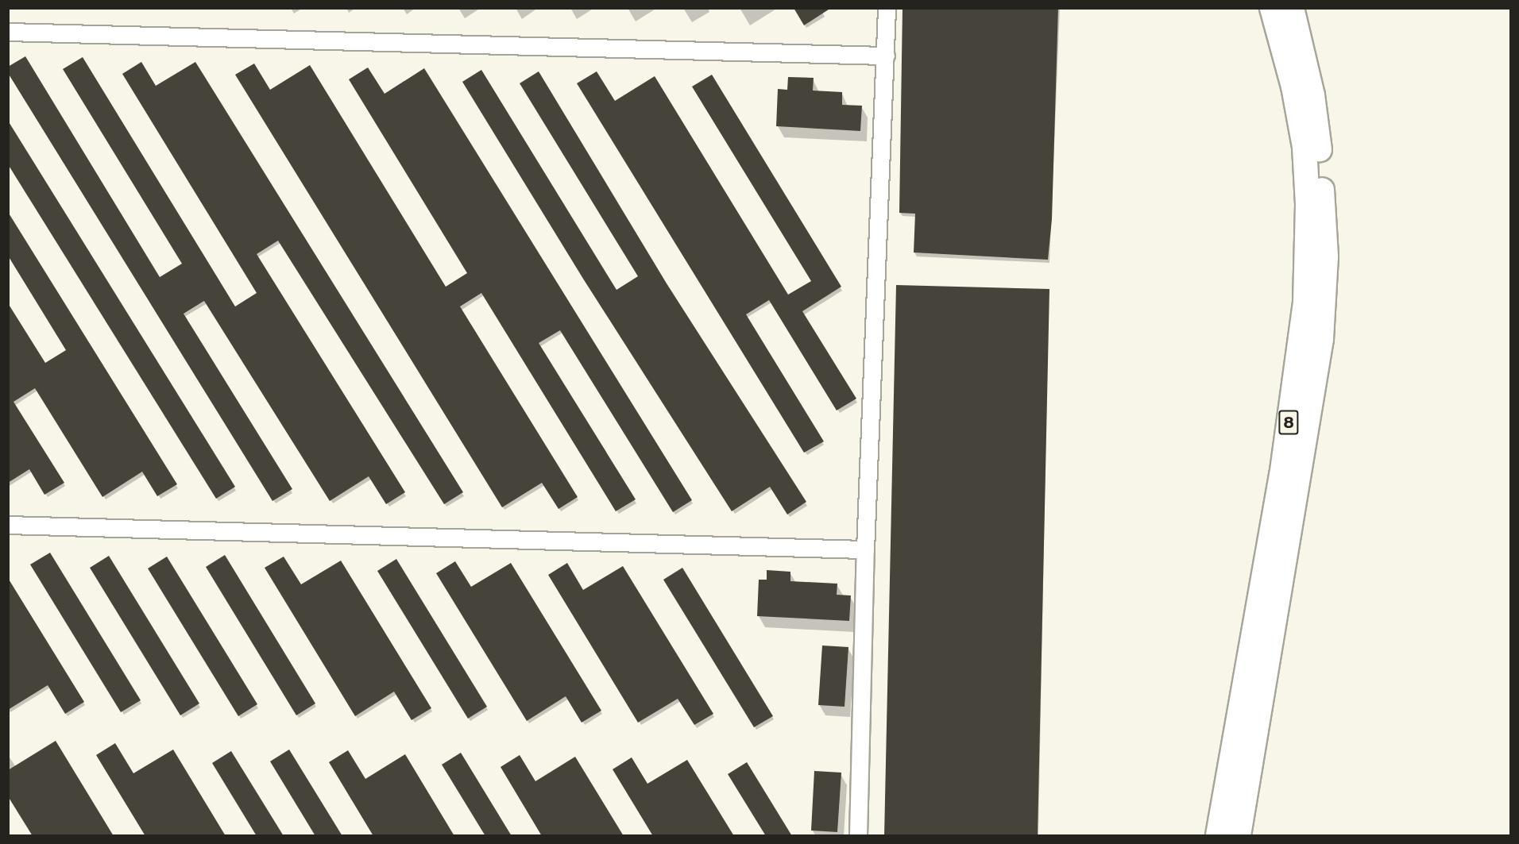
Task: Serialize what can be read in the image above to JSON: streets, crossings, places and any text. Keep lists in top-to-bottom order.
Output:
{
  "streets": {
    "highway": ["8"]
  }
}
